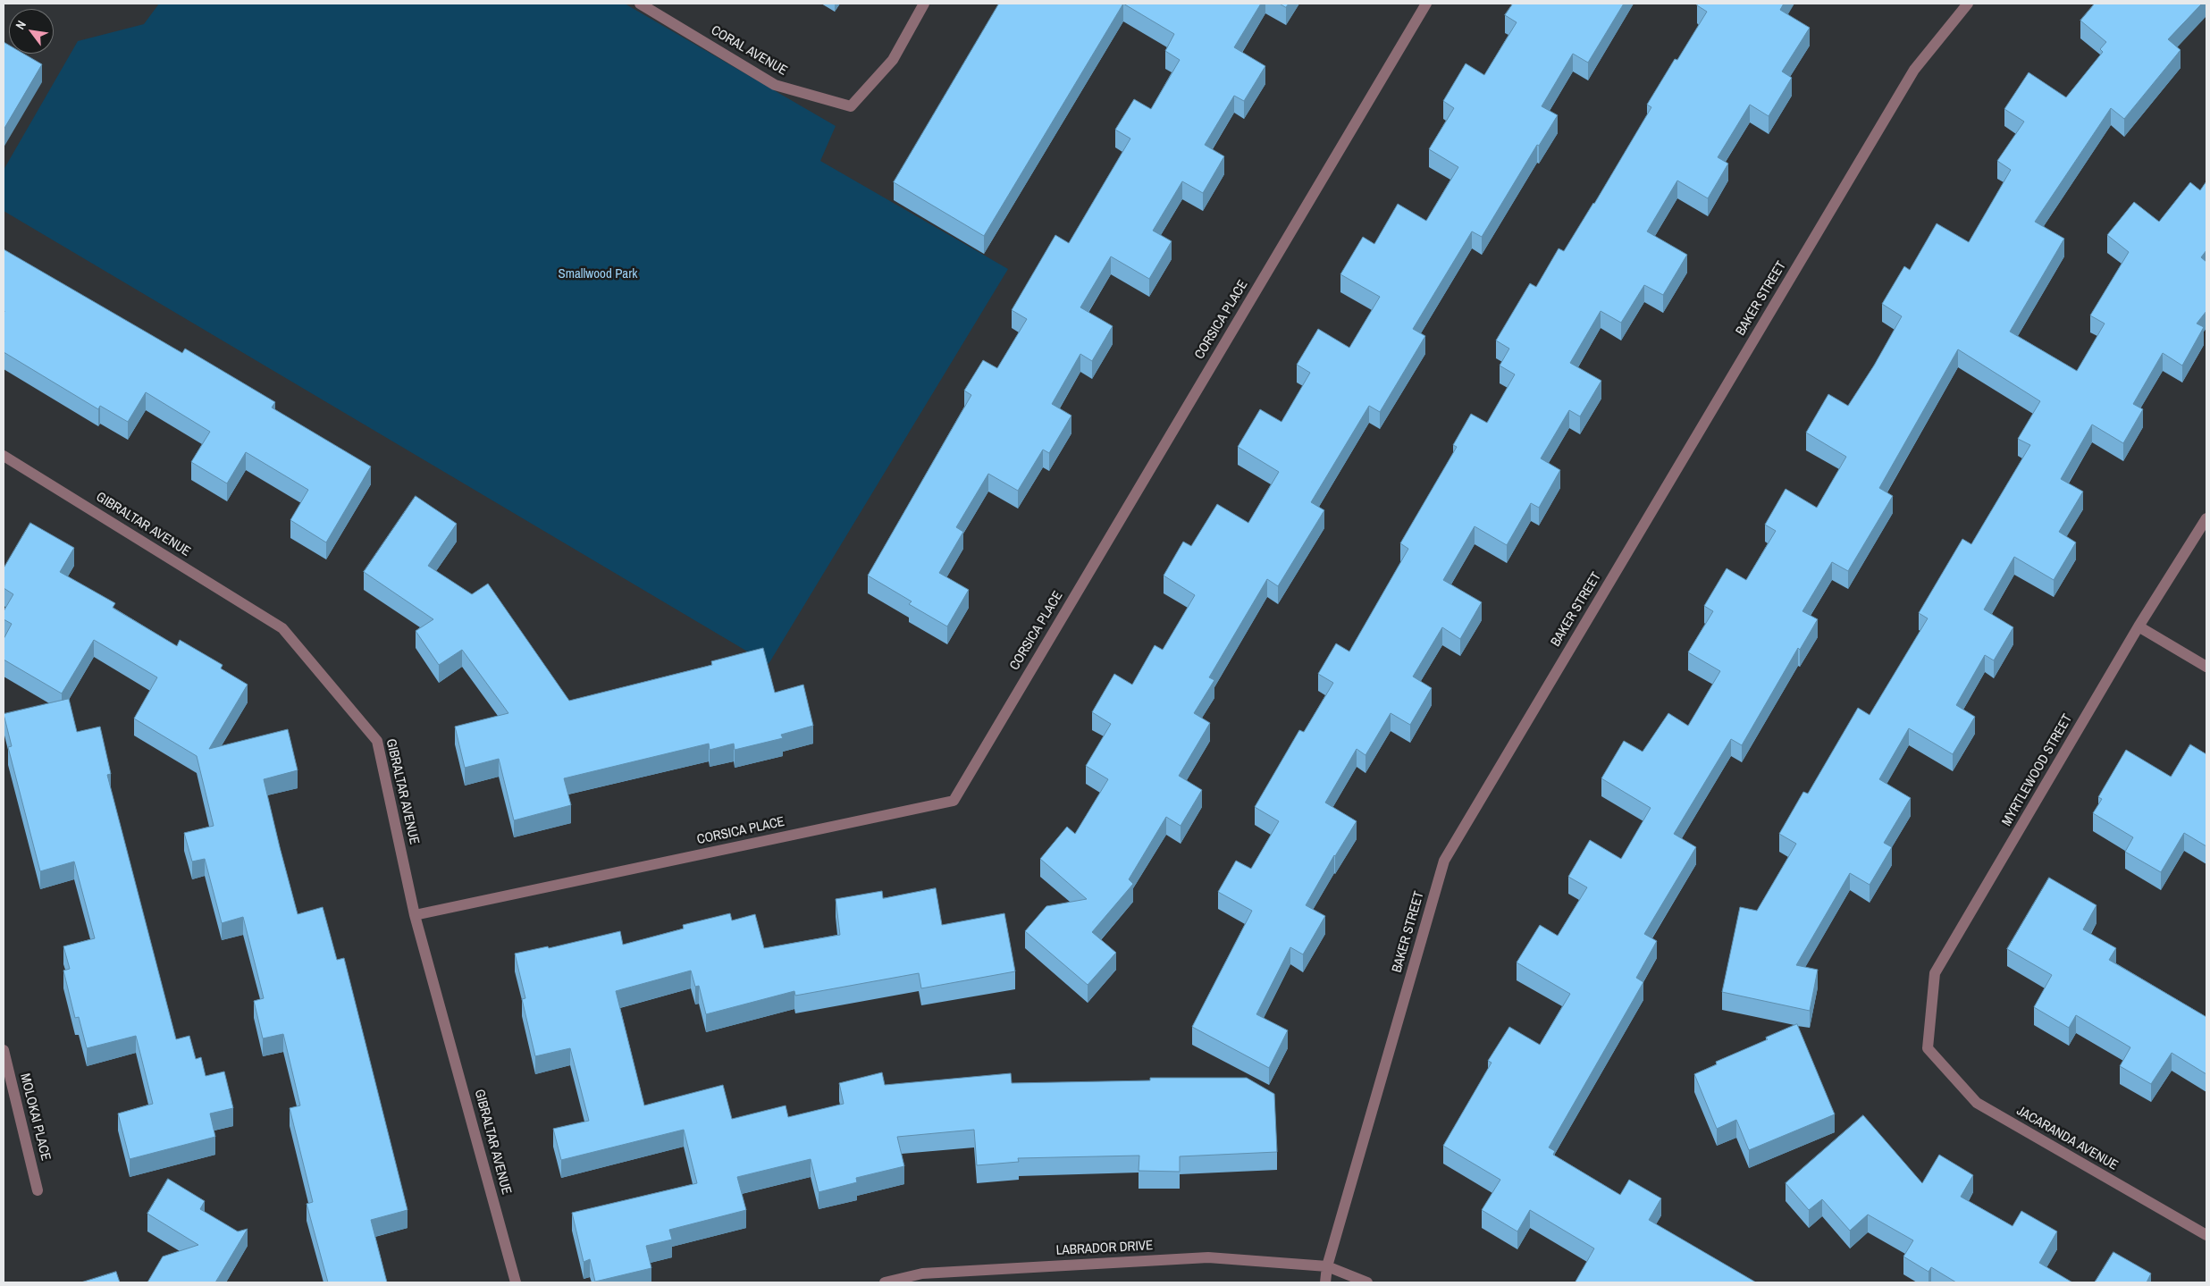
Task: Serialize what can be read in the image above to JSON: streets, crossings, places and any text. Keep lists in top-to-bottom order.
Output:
{
  "streets": {
    "street": [
      "CORAL AVENUE",
      "BAKER STREET",
      "CORSICA PLACE",
      "GIBRALTAR AVENUE",
      "MYRTLEWOOD STREET",
      "MOLOKAI PLACE",
      "JACARANDA AVENUE",
      "LABRADOR DRIVE"
    ]
  },
  "crossings": [
    ["BAKER STREET", "LABRADOR DRIVE"],
    ["CORSICA PLACE", "GIBRALTAR AVENUE"],
    ["MYRTLEWOOD STREET", "JACARANDA AVENUE"]
  ],
  "parks": ["Smallwood Park"],
  "north": "top left"
}
